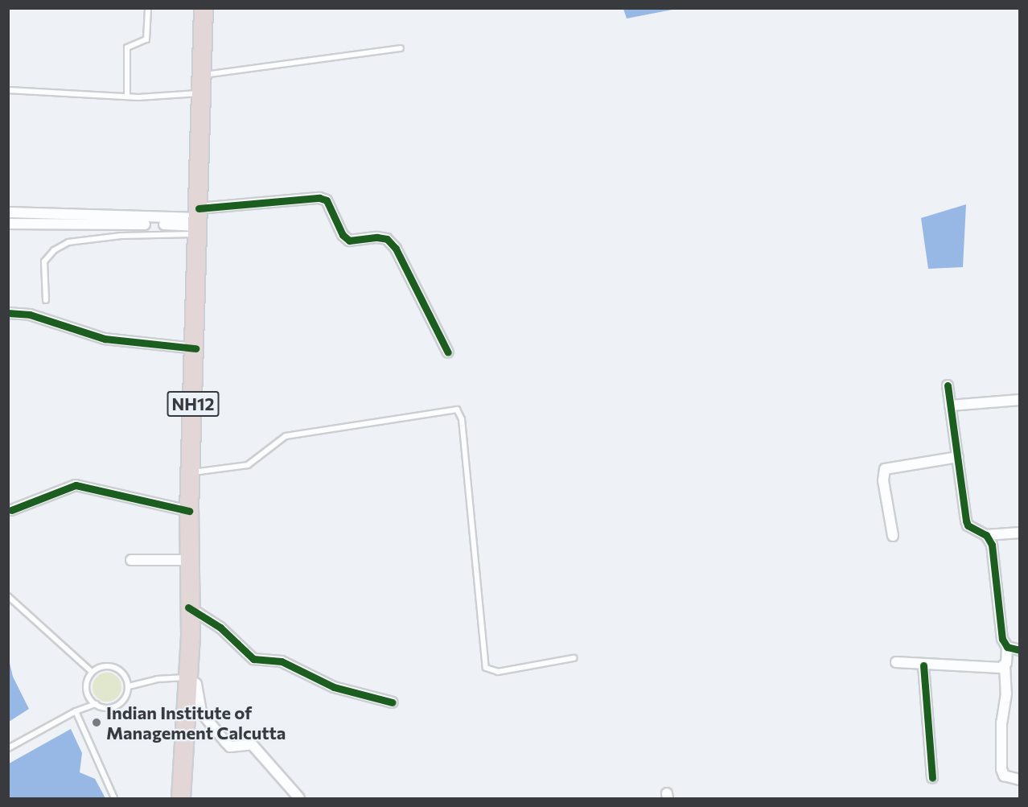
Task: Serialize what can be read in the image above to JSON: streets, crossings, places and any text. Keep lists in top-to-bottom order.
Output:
{
  "streets": {
    "highway": ["NH12"]
  },
  "places": ["Indian Institute of Management Calcutta"]
}
